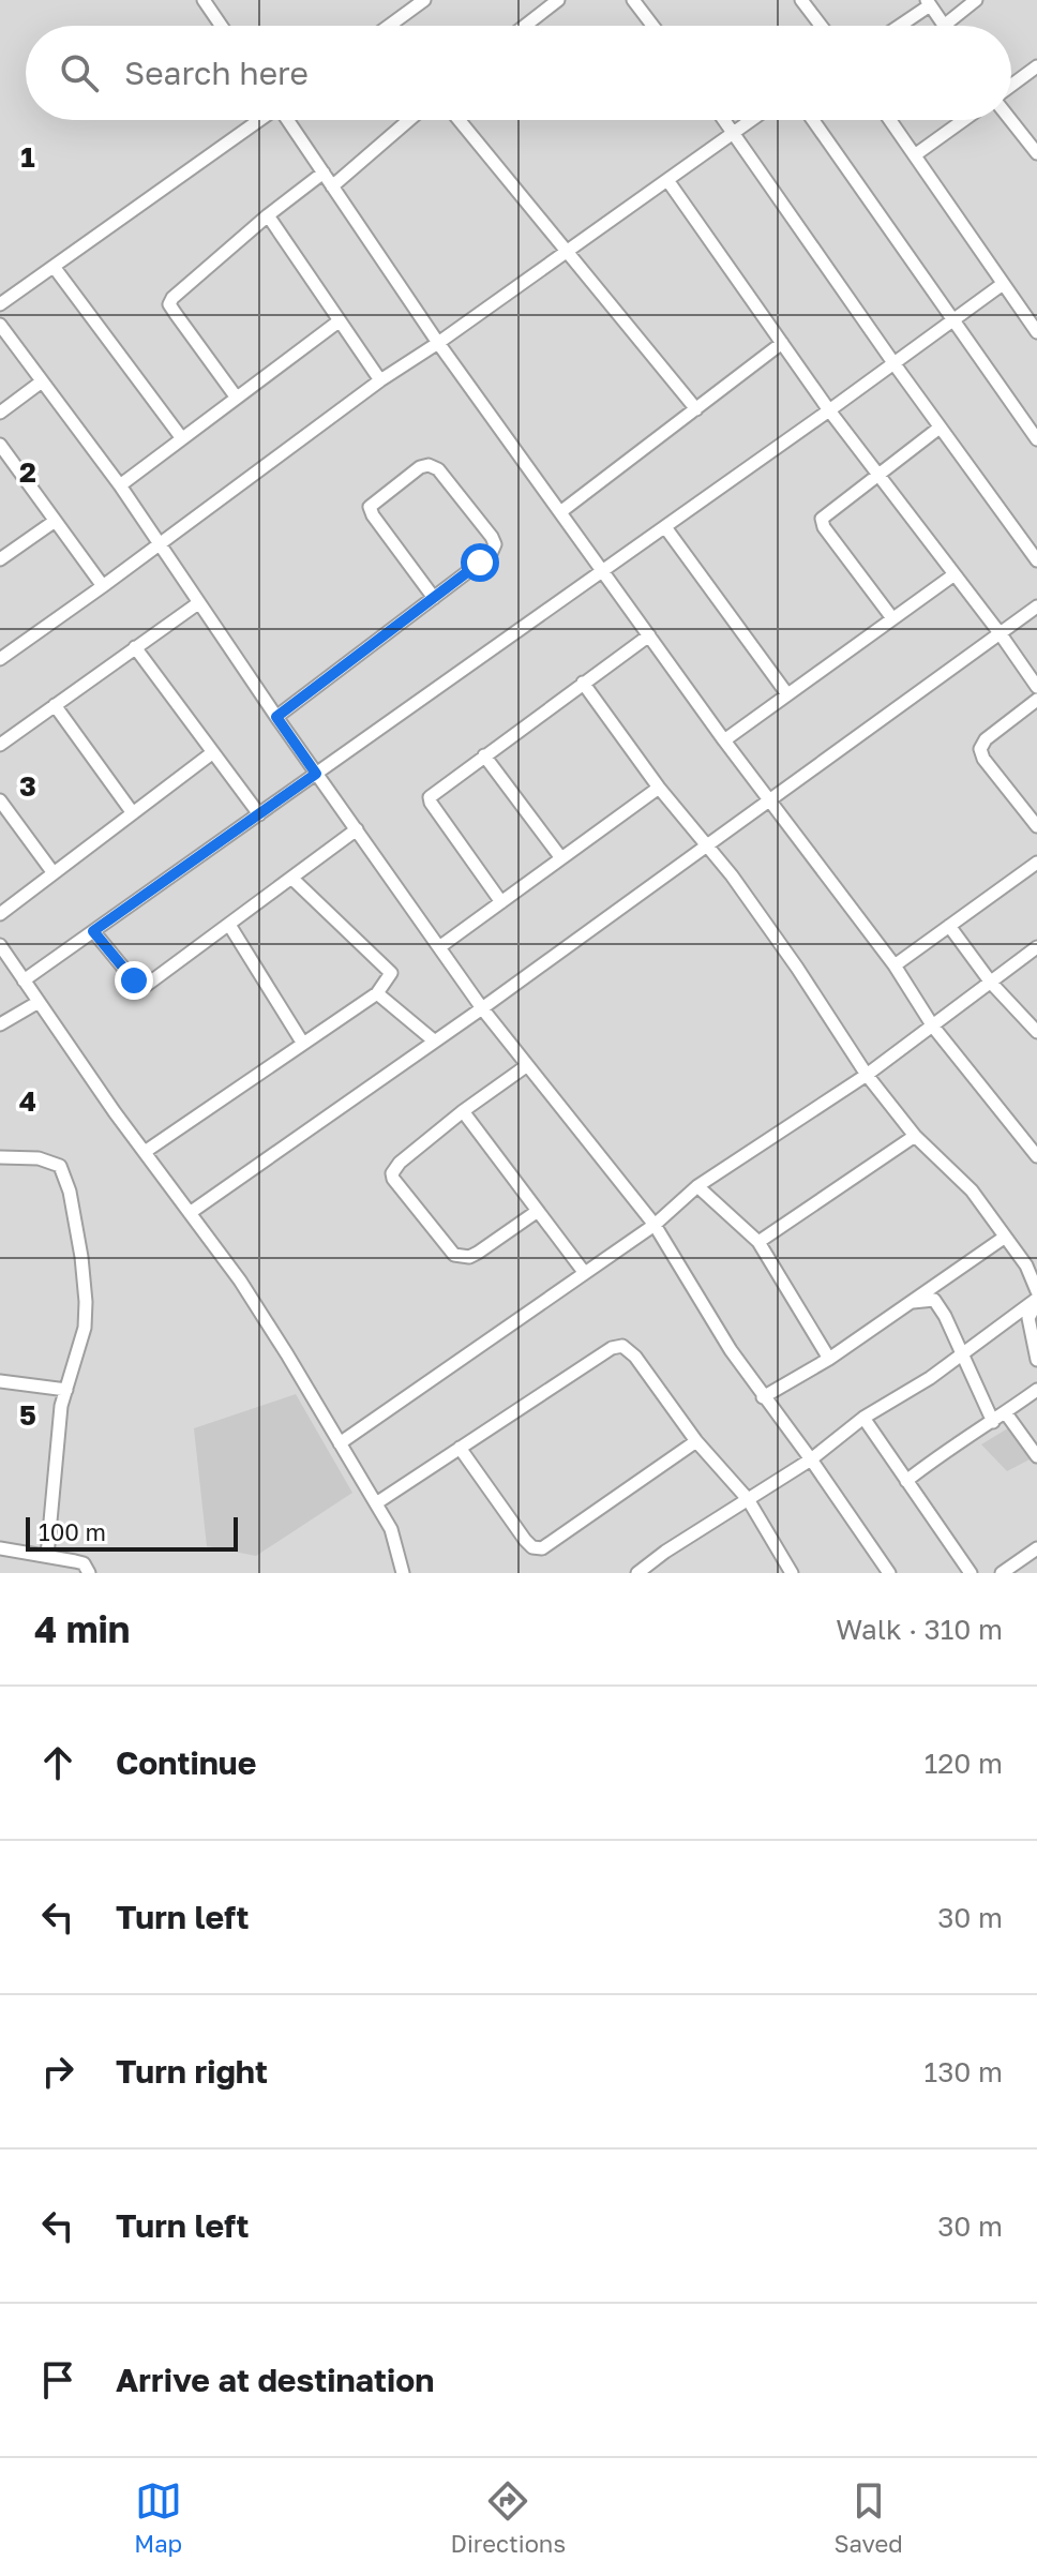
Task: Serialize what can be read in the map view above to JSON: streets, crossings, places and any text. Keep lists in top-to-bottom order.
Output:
{
  "scale_bar": "100 m",
  "page": {
    "search": "Search here",
    "scale": "100 m",
    "heading": ["4 min", "Walk · 310 m"],
    "list": [
      ["Continue", "120 m"],
      ["Turn left", "30 m"],
      ["Turn right", "130 m"],
      ["Turn left", "30 m"],
      "Arrive at destination"
    ],
    "nav": ["Map", "Directions", "Saved"]
  },
  "grid": {
    "rows": [
      "1",
      "2",
      "3",
      "4",
      "5"
    ]
  }
}
